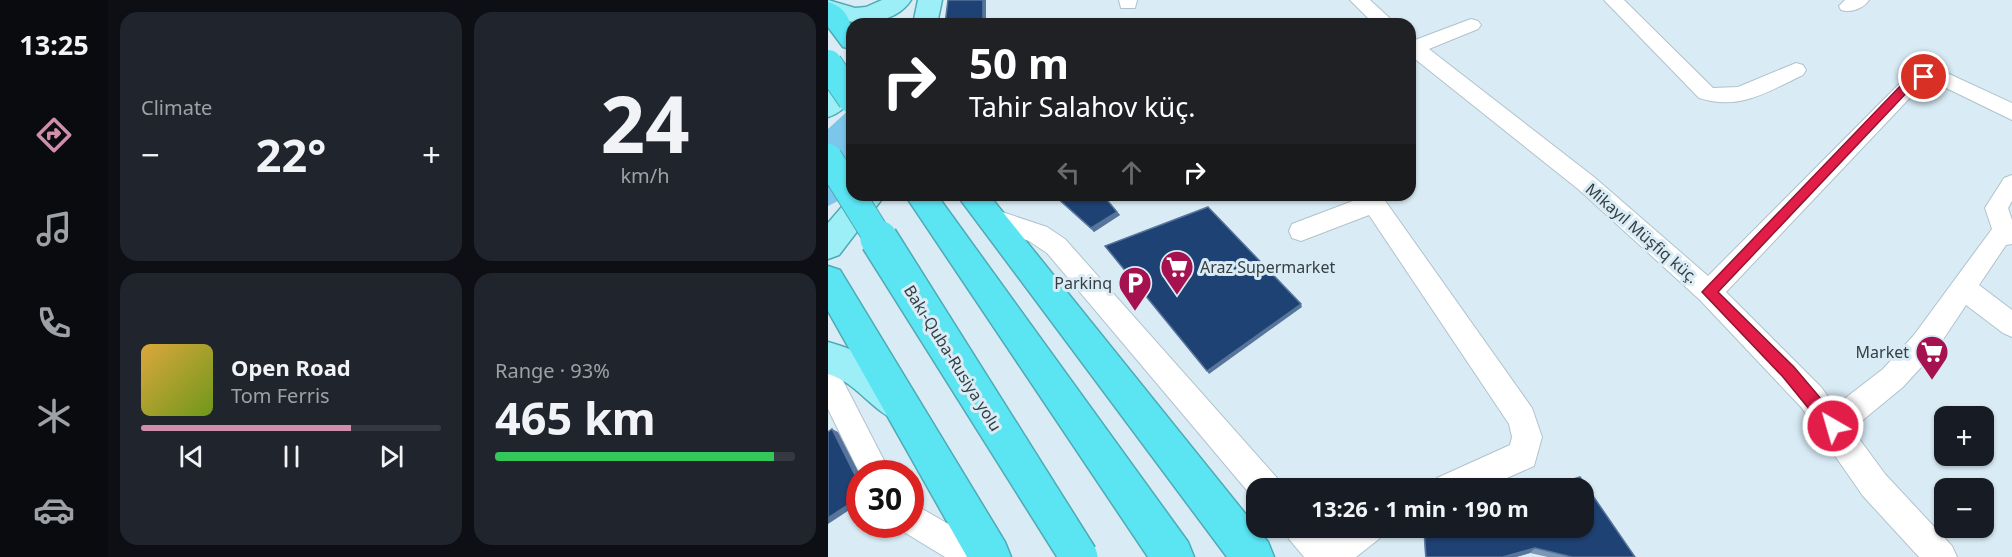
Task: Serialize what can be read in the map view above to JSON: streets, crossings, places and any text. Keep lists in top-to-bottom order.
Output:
{
  "streets": {
    "highway": ["Bakı-Quba-Rusiya yolu"],
    "street": ["Mikayıl Müşfiq küç."]
  },
  "places": {
    "supermarket": ["Araz Supermarket", "Market"],
    "parking": ["Parkinq"]
  },
  "page": {
    "tabs": "13:25",
    "tile": [
      "Climate",
      ["24", "km/h"],
      ["Range · 93%", "465 km"]
    ],
    "turn": ["50 m", "Tahir Salahov küç."],
    "heat": ["−", "22°", "+"],
    "song": ["Open Road", "Tom Ferris"],
    "map_buttons": ["+", "−"],
    "limit": "30",
    "trip": "13:26 · 1 min · 190 m"
  }
}
